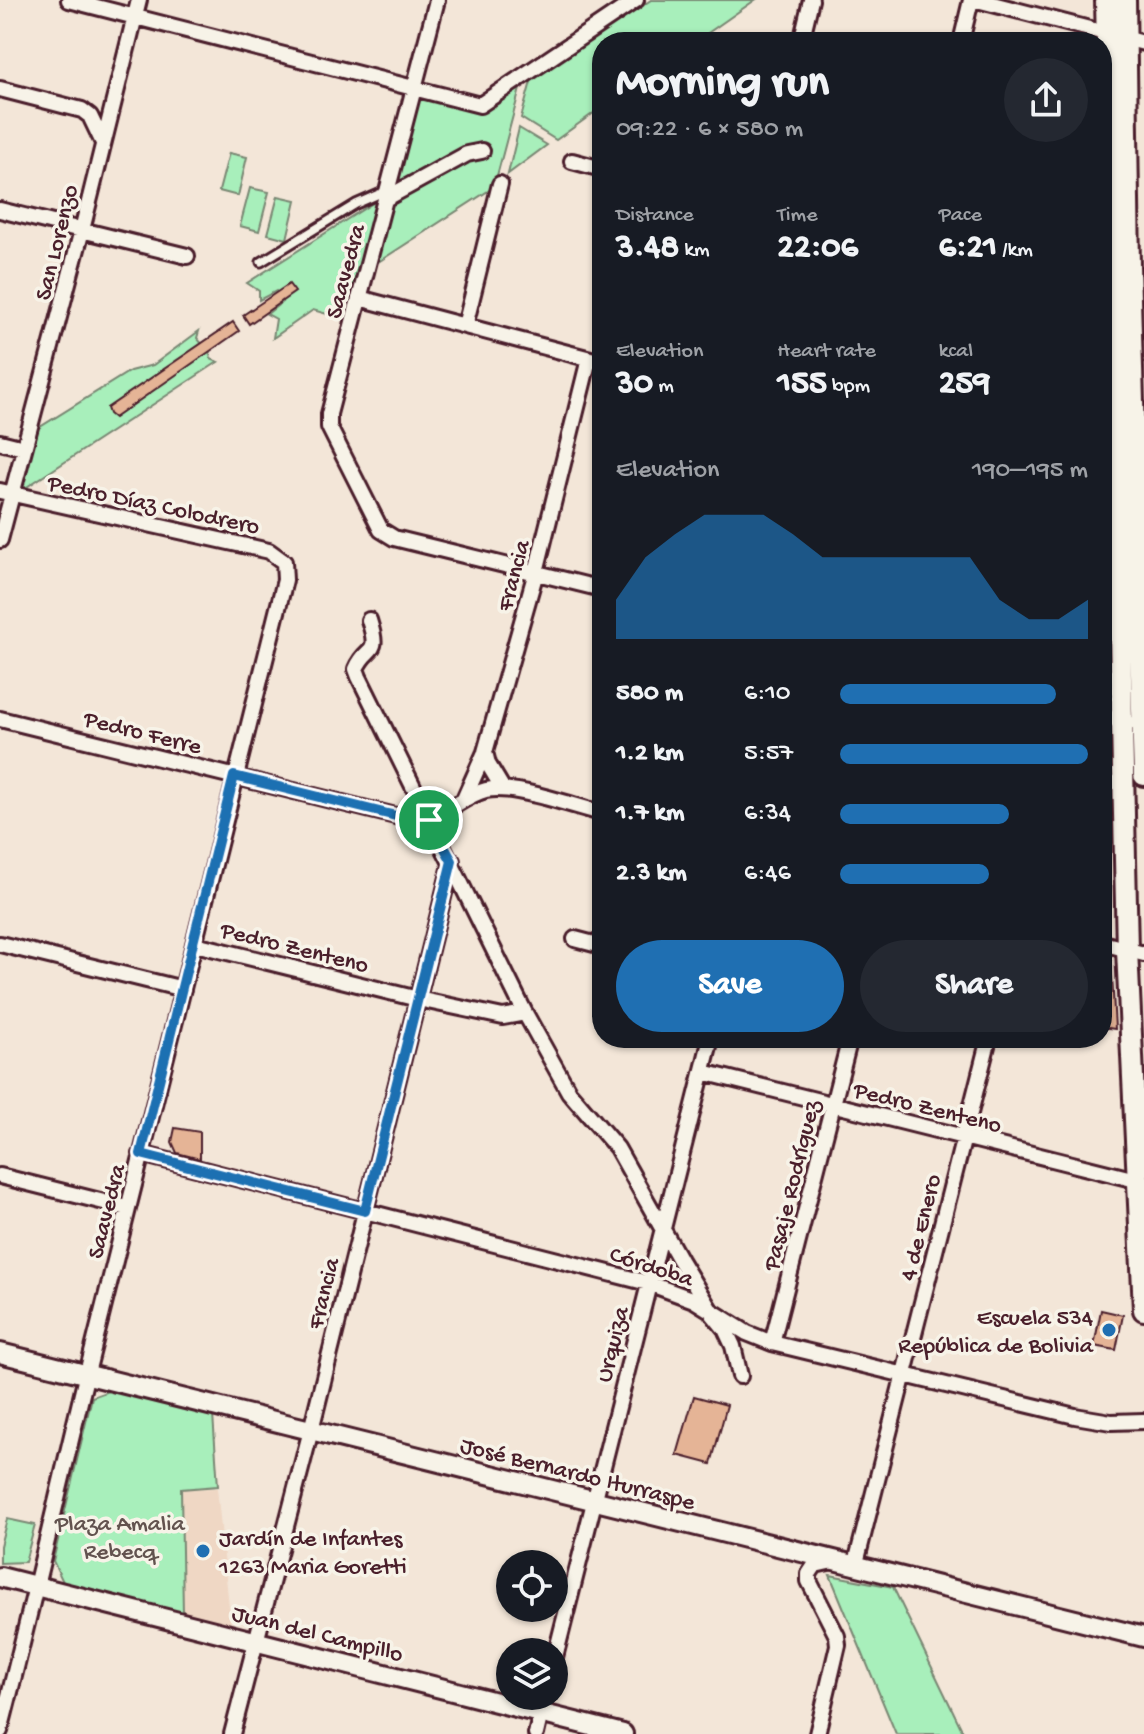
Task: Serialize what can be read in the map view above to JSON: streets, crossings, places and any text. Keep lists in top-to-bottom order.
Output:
{
  "streets": {
    "street": [
      "San Lorenzo",
      "Saavedra",
      "Pedro Díaz Colodrero",
      "Francia",
      "Pedro Ferre",
      "Pedro Zenteno",
      "Pasaje Rodríguez",
      "4 de Enero",
      "Córdoba",
      "Urquiza",
      "José Bernardo Iturraspe",
      "Juan del Campillo"
    ]
  },
  "crossings": [
    ["San Lorenzo", "Pedro Díaz Colodrero"],
    ["Saavedra", "Pedro Díaz Colodrero"],
    ["Saavedra", "Francia"],
    ["Saavedra", "Pedro Ferre"],
    ["Saavedra", "Pedro Zenteno"],
    ["Saavedra", "Córdoba"],
    ["Saavedra", "José Bernardo Iturraspe"],
    ["Saavedra", "Juan del Campillo"],
    ["Francia", "Pedro Zenteno"],
    ["Francia", "Córdoba"],
    ["Francia", "José Bernardo Iturraspe"],
    ["Francia", "Juan del Campillo"],
    ["Pedro Zenteno", "Pasaje Rodríguez"],
    ["Pedro Zenteno", "4 de Enero"],
    ["Pedro Zenteno", "Urquiza"],
    ["Pasaje Rodríguez", "Córdoba"],
    ["4 de Enero", "Córdoba"],
    ["4 de Enero", "José Bernardo Iturraspe"],
    ["Córdoba", "Urquiza"],
    ["Urquiza", "José Bernardo Iturraspe"]
  ],
  "parks": ["Plaza Amalia Rebecq"],
  "places": ["Escuela 534 República de Bolivia", "Jardín de Infantes 1263 Maria Goretti"],
  "page": {
    "heading": ["Morning run", "09:22 · 6 × 580 m"],
    "stats": [
      ["Distance", "3.48 km"],
      ["Time", "22:06"],
      ["Pace", "6:21 /km"],
      ["Elevation", "30 m"],
      ["Heart rate", "155 bpm"],
      ["kcal", "259"]
    ],
    "chart": ["Elevation", "190–195 m"],
    "list": [
      {
        "name": "580 m",
        "note": "6:10"
      },
      {
        "name": "1.2 km",
        "note": "5:57"
      },
      {
        "name": "1.7 km",
        "note": "6:34"
      },
      {
        "name": "2.3 km",
        "note": "6:46"
      }
    ],
    "buttons": ["Save", "Share"]
  }
}
